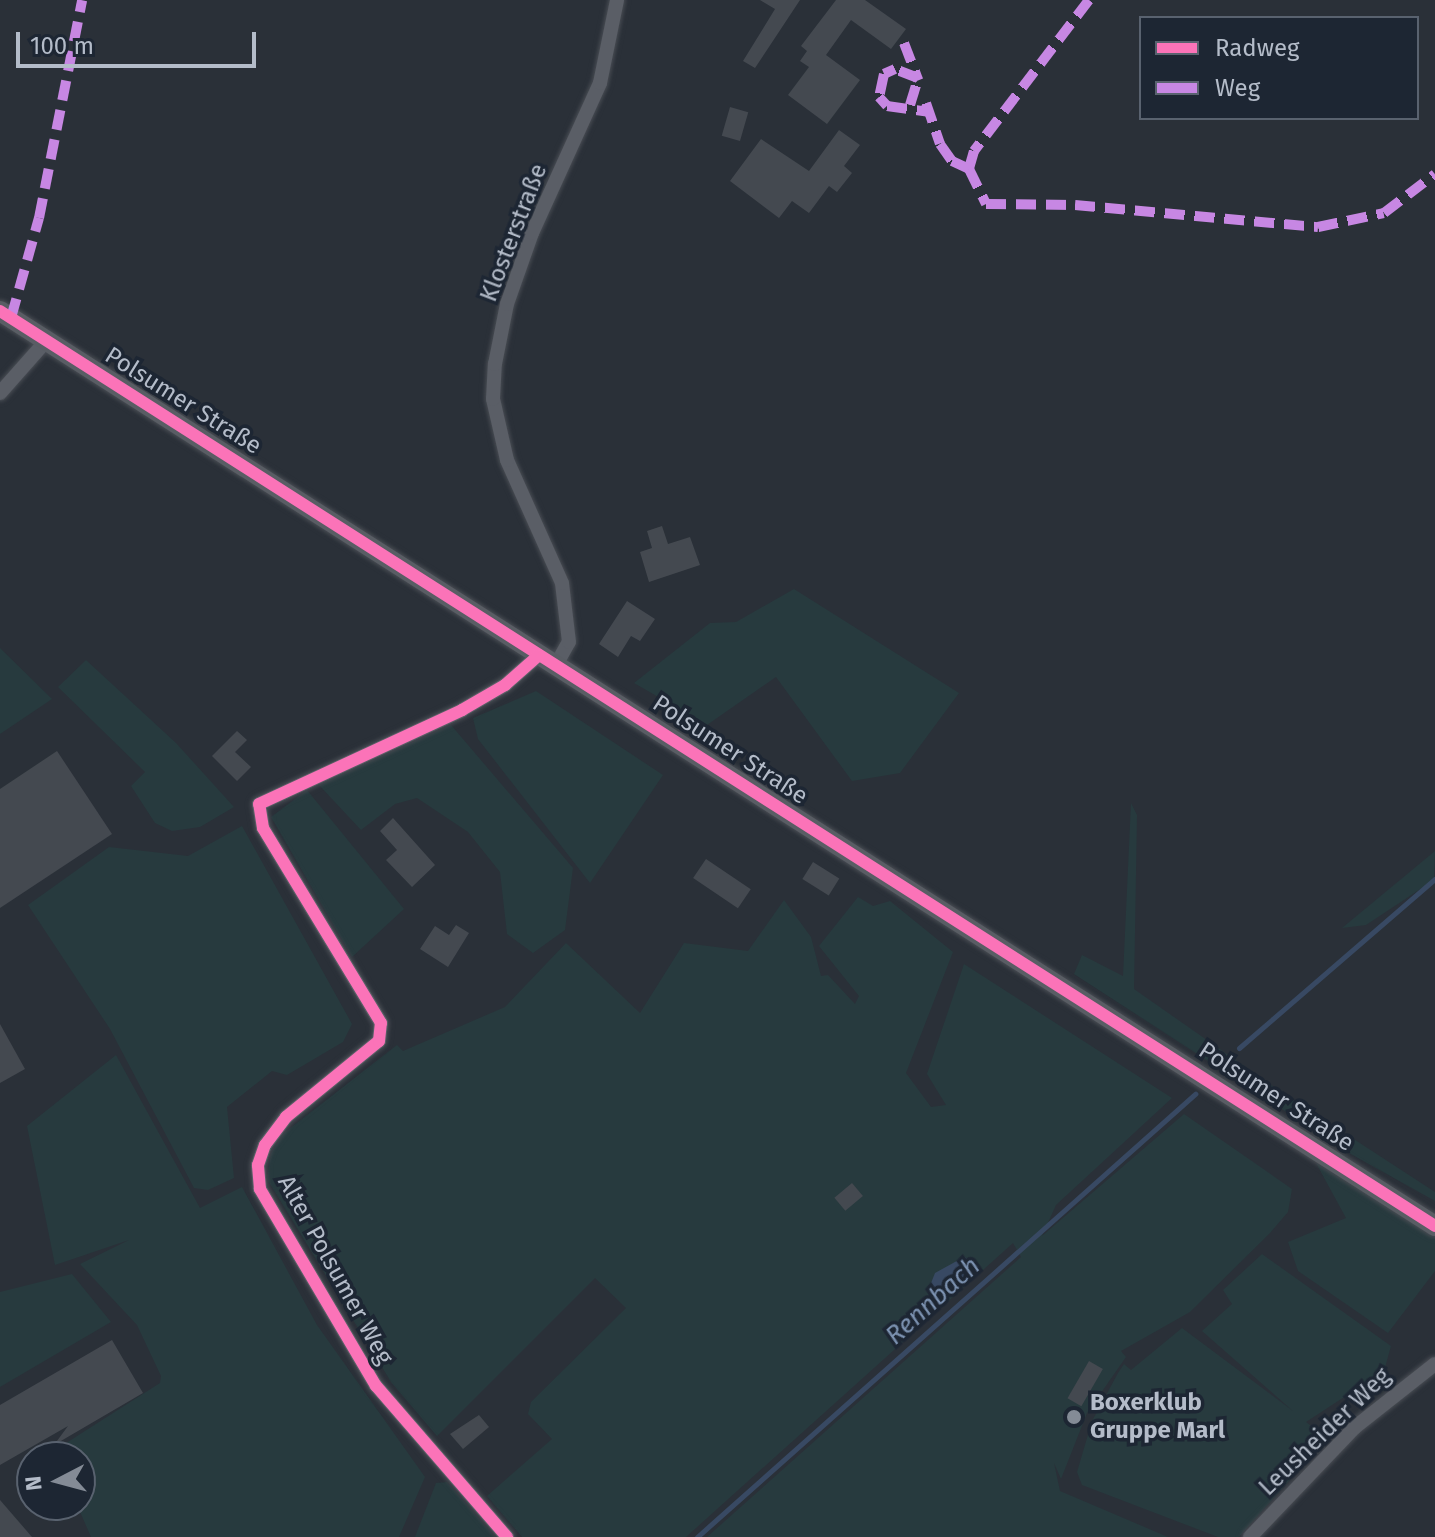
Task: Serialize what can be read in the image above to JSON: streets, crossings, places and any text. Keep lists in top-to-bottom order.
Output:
{
  "streets": {
    "main road": ["Polsumer Straße"],
    "street": ["Klosterstraße", "Alter Polsumer Weg", "Leusheider Weg"]
  },
  "crossings": [
    ["Klosterstraße", "Polsumer Straße"],
    ["Klosterstraße", "Alter Polsumer Weg"],
    ["Polsumer Straße", "Alter Polsumer Weg"]
  ],
  "water": ["Rennbach"],
  "places": ["Boxerklub Gruppe Marl"],
  "legend": ["Radweg", "Weg"],
  "scale_bar": "100 m",
  "north": "left"
}
